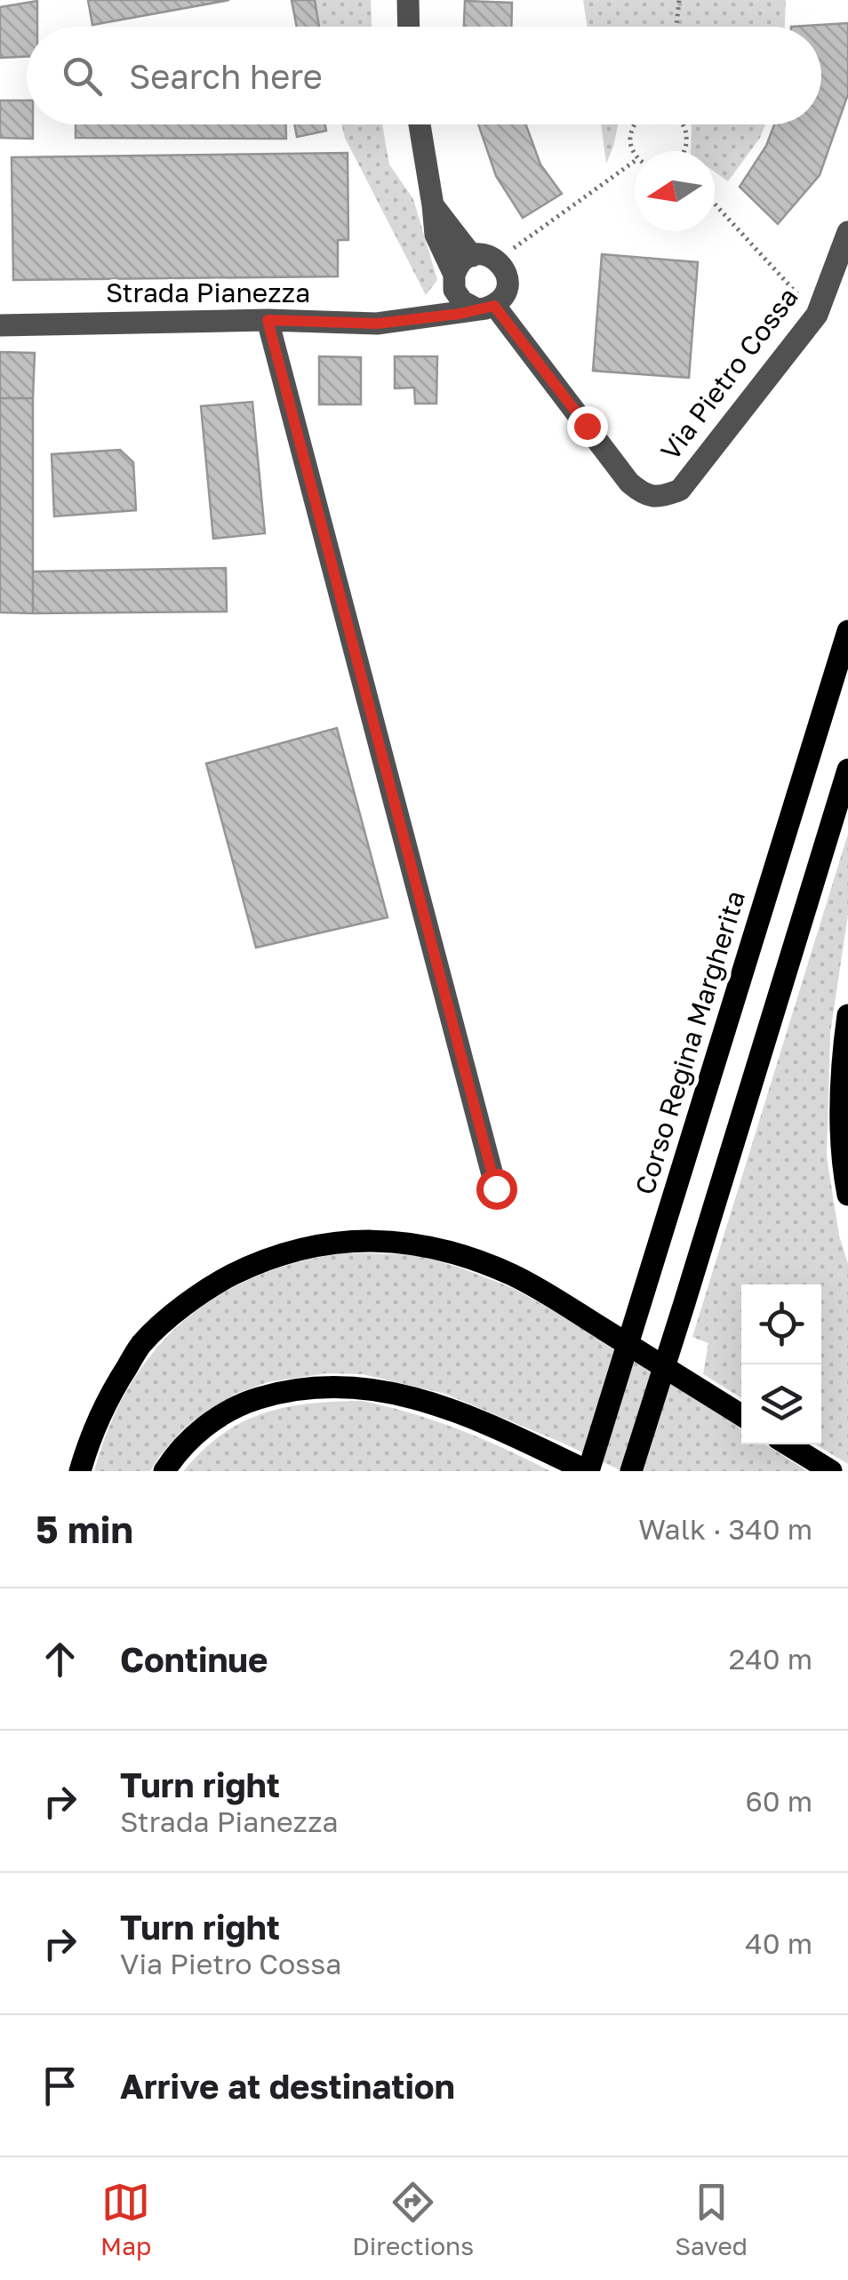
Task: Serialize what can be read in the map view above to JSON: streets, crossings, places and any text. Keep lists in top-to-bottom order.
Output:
{
  "streets": {
    "main road": ["Corso Regina Margherita"],
    "street": ["Strada Pianezza", "Via Pietro Cossa"]
  },
  "crossings": [
    ["Strada Pianezza", "Via Pietro Cossa"]
  ],
  "north": "left",
  "page": {
    "search": "Search here",
    "heading": ["5 min", "Walk · 340 m"],
    "list": [
      ["Continue", "240 m"],
      ["Turn right", "Strada Pianezza", "60 m"],
      ["Turn right", "Via Pietro Cossa", "40 m"],
      "Arrive at destination"
    ],
    "nav": ["Map", "Directions", "Saved"]
  }
}
